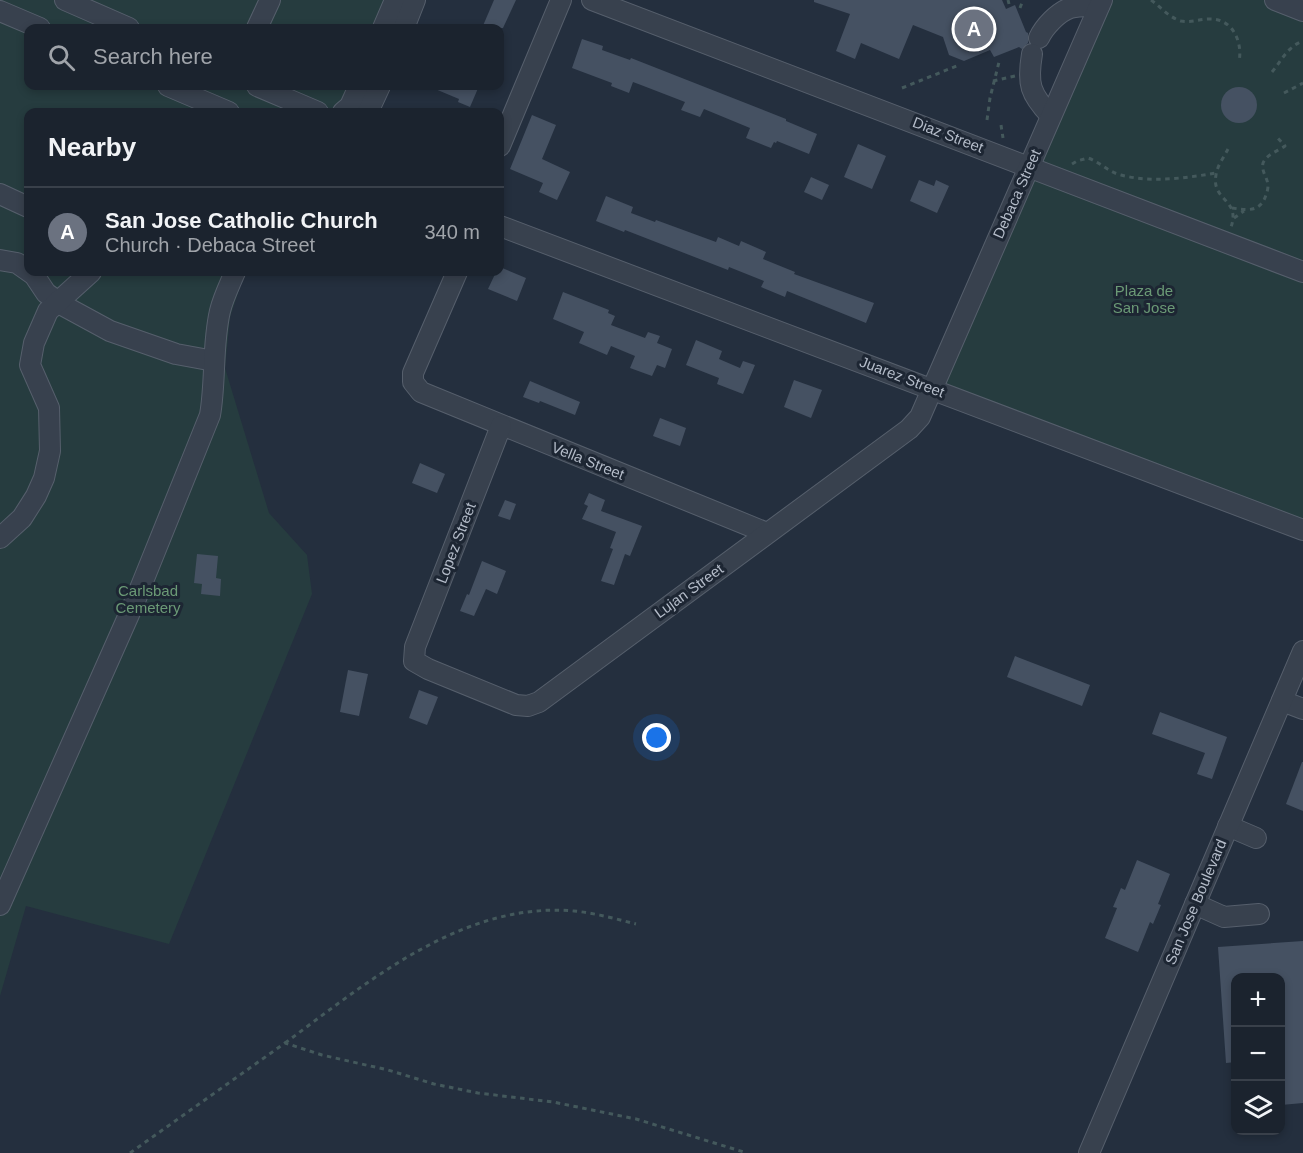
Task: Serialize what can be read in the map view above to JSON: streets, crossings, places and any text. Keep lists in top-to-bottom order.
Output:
{
  "streets": {
    "street": [
      "Diaz Street",
      "Debaca Street",
      "Juarez Street",
      "Vella Street",
      "Lopez Street",
      "Lujan Street",
      "San Jose Boulevard"
    ]
  },
  "crossings": [
    ["Diaz Street", "Debaca Street"],
    ["Debaca Street", "Juarez Street"],
    ["Debaca Street", "Lujan Street"],
    ["Juarez Street", "Lujan Street"],
    ["Vella Street", "Lopez Street"],
    ["Vella Street", "Lujan Street"],
    ["Lopez Street", "Lujan Street"]
  ],
  "parks": ["Plaza de San Jose", "Carlsbad Cemetery"],
  "page": {
    "pins": "A",
    "search": "Search here",
    "heading": "Nearby",
    "list": [
      {
        "mark": "A",
        "name": "San Jose Catholic Church",
        "note": "Church · Debaca Street",
        "value": "340 m"
      }
    ],
    "map_buttons": ["+", "−"]
  }
}
